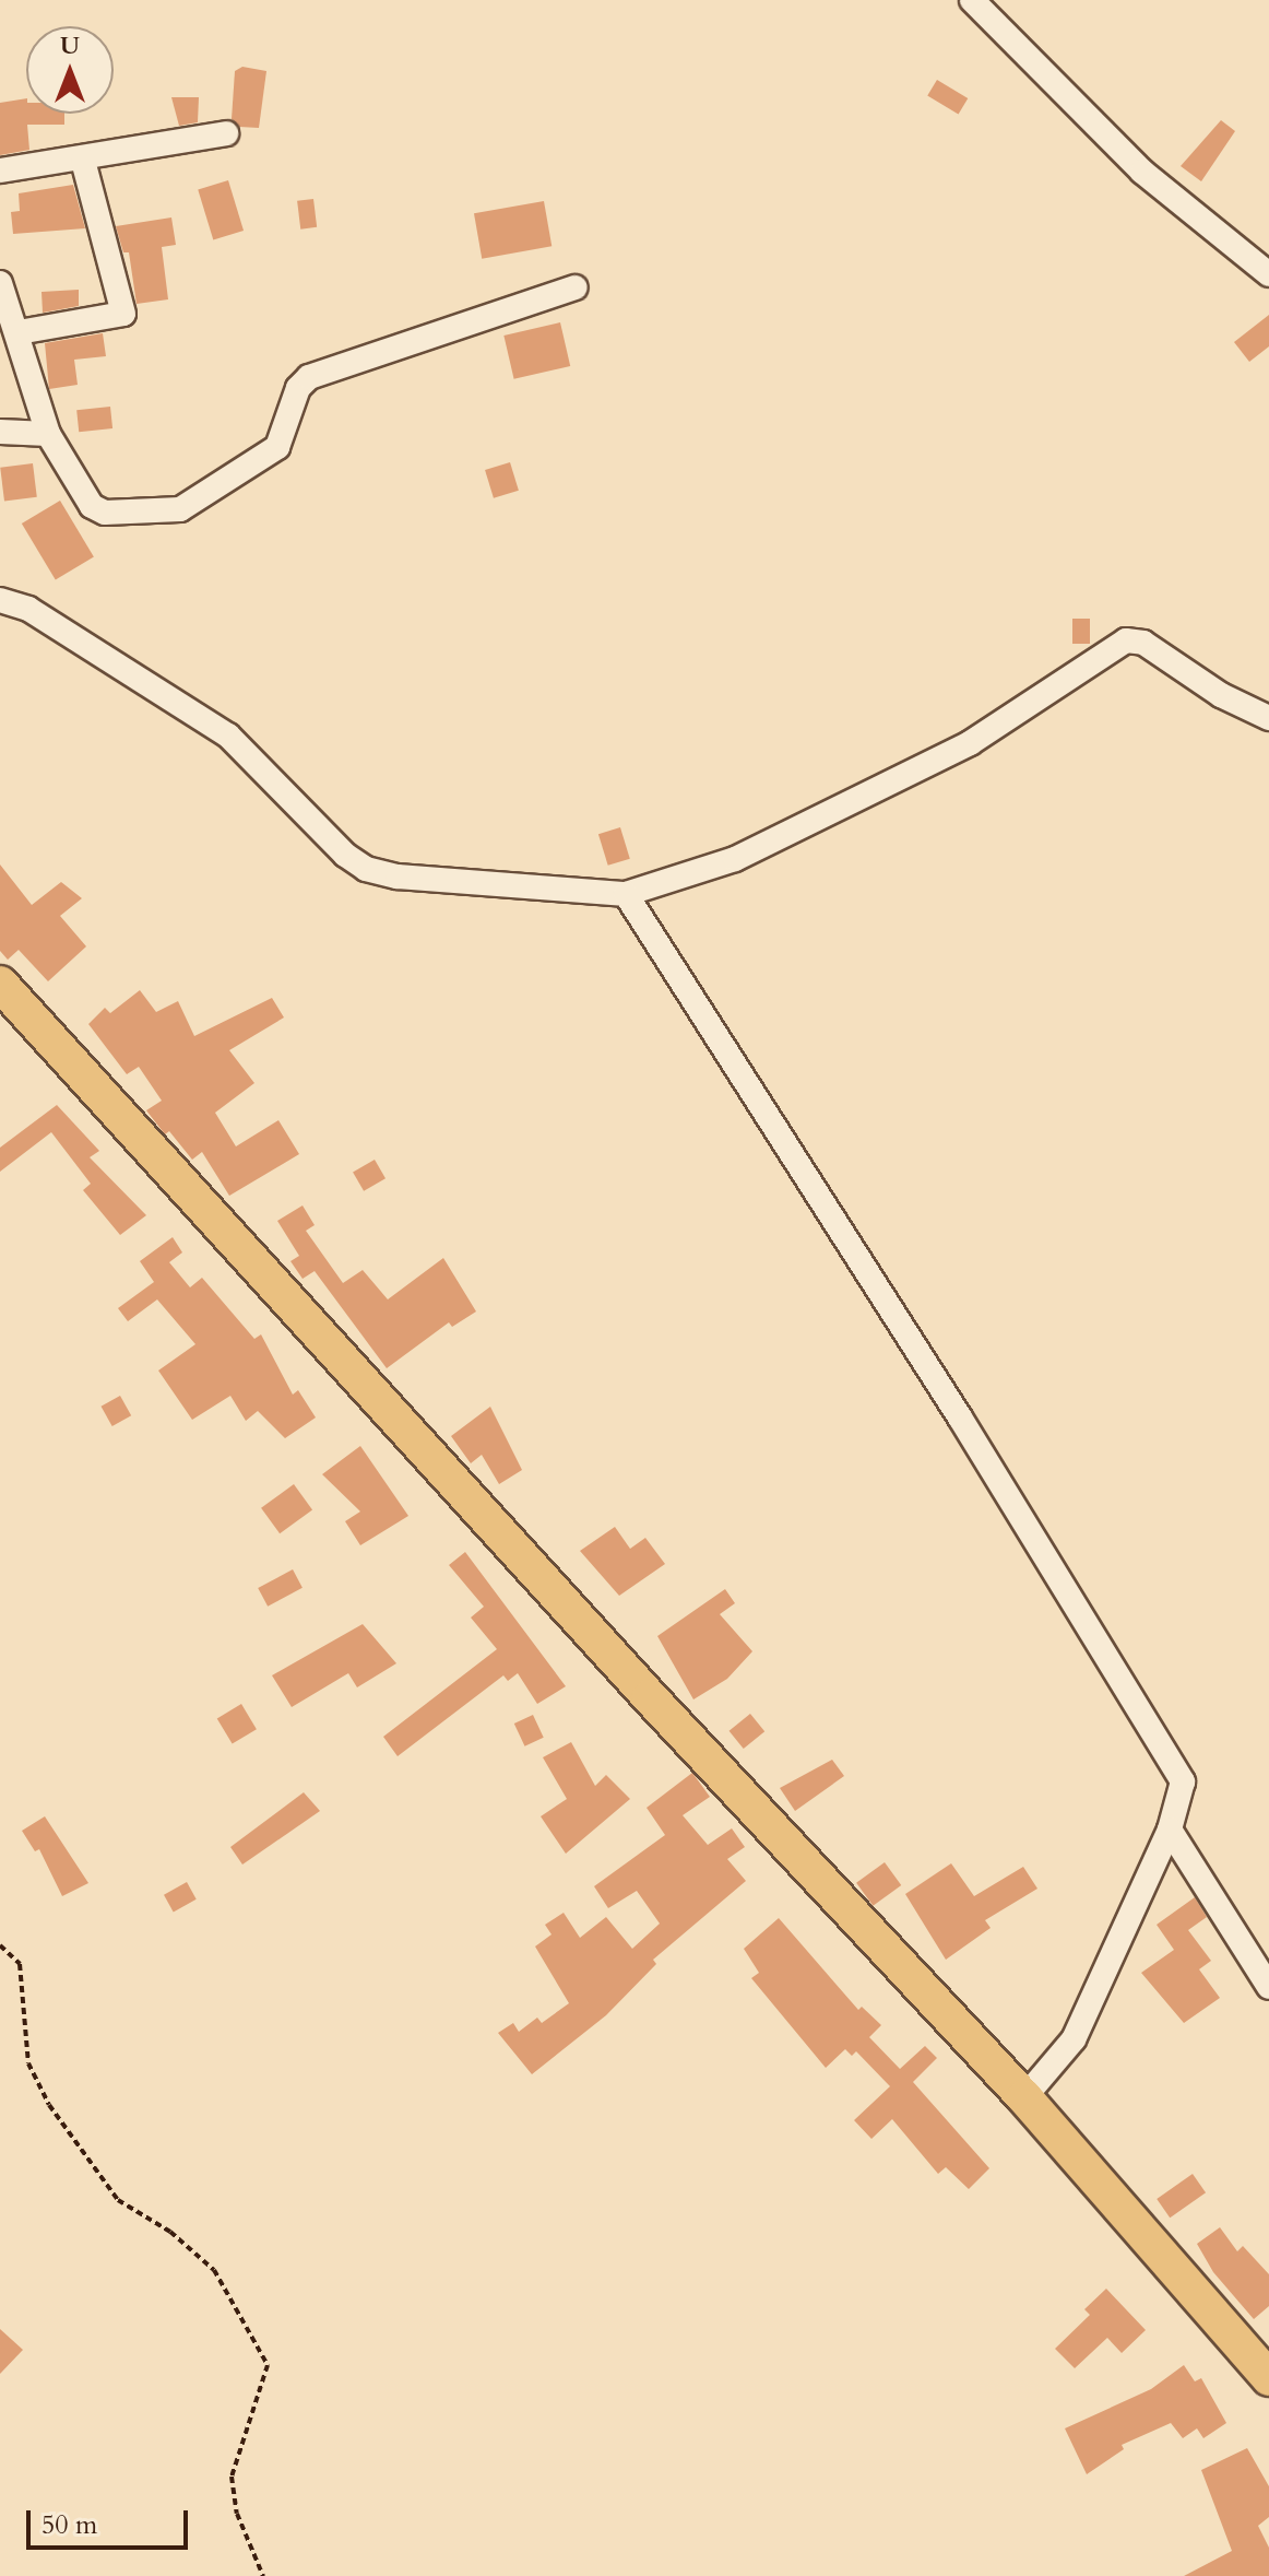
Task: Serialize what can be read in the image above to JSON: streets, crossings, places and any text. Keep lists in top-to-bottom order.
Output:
{
  "scale_bar": "50 m",
  "north": "top"
}
